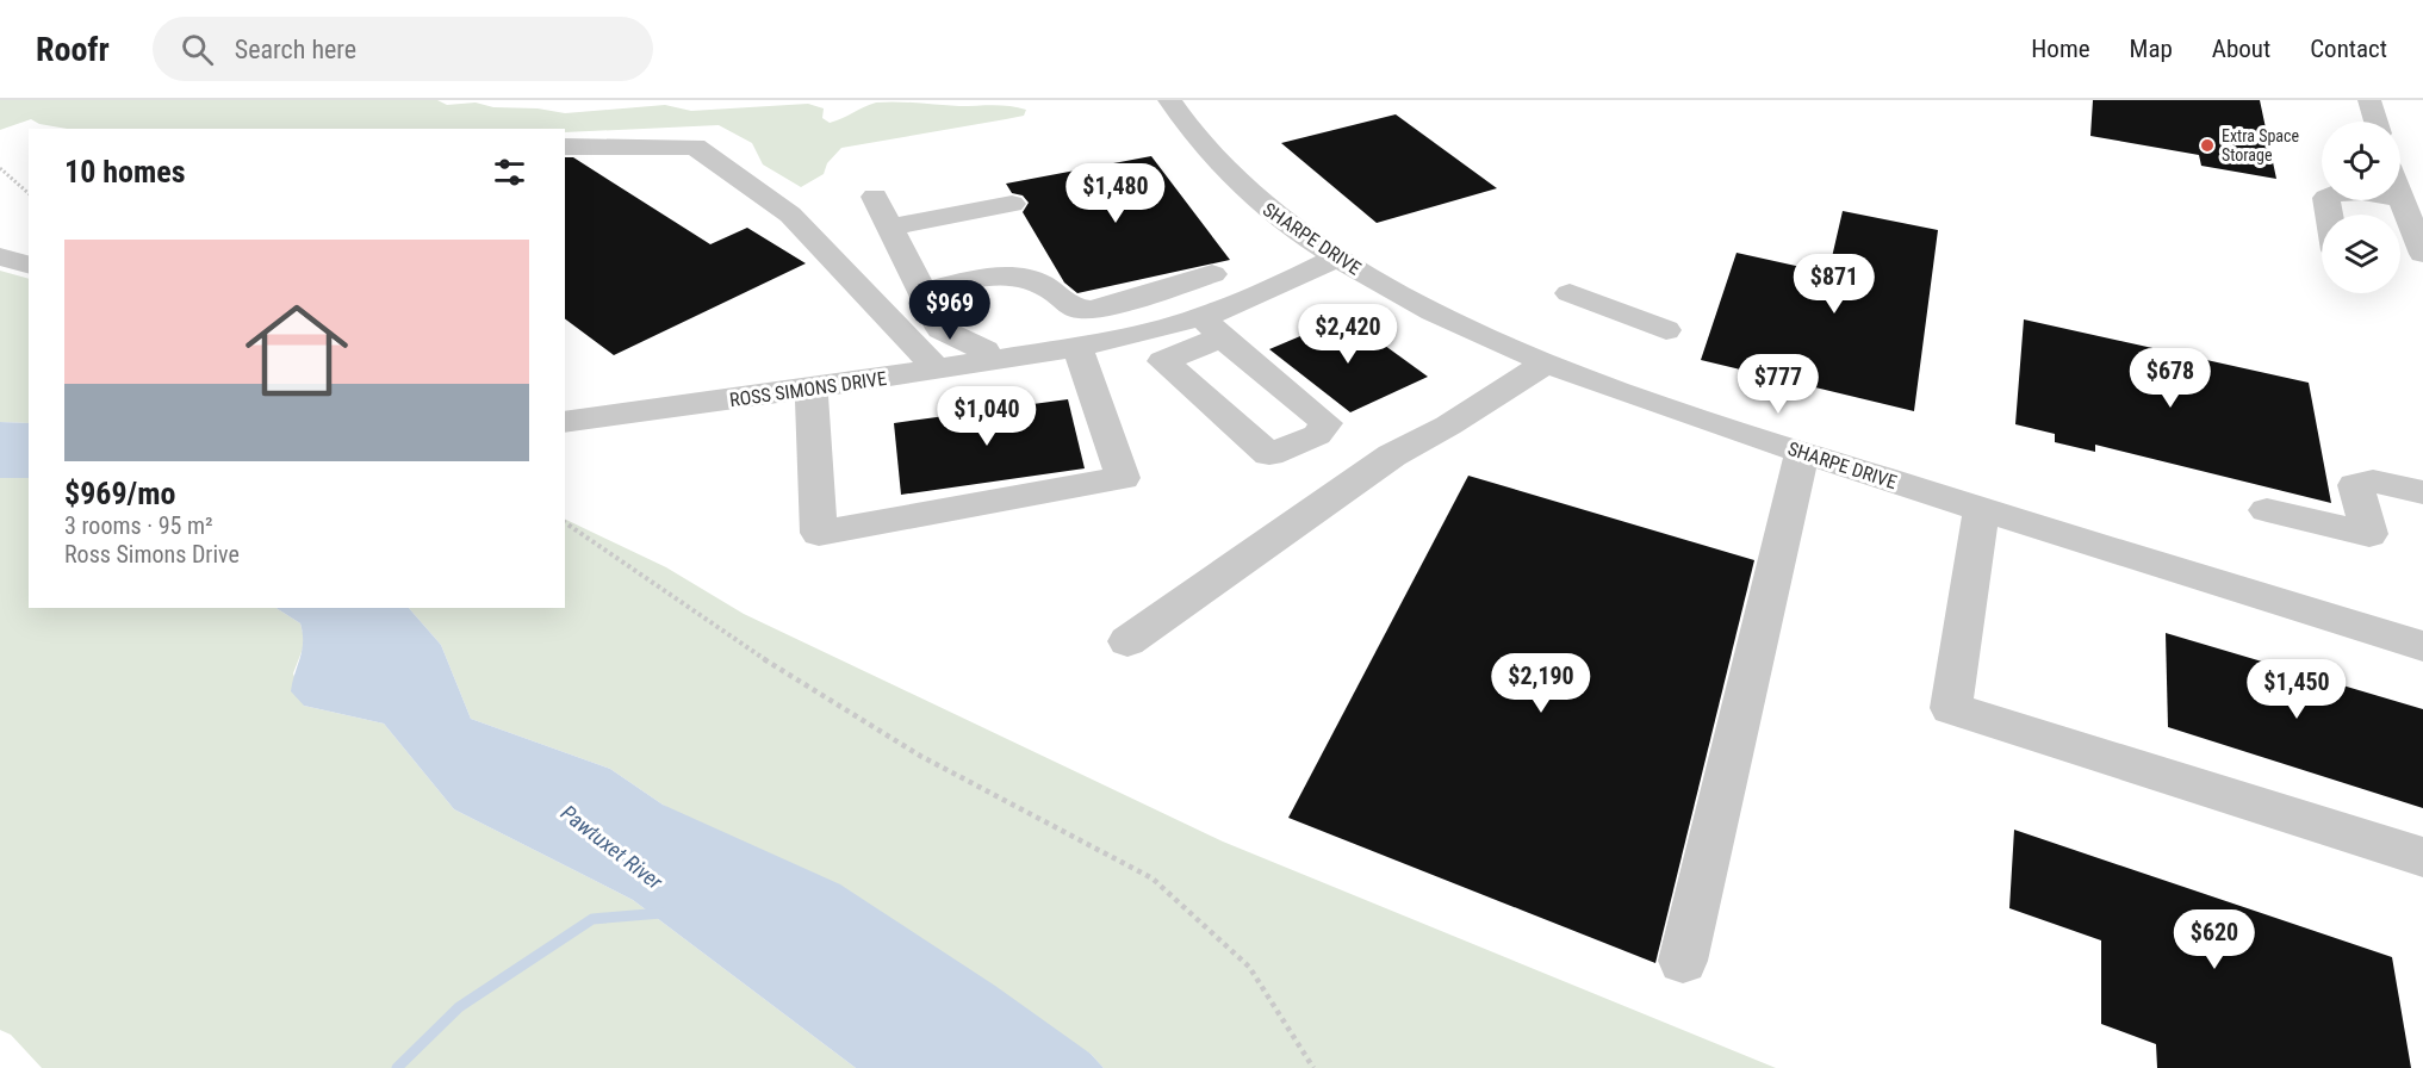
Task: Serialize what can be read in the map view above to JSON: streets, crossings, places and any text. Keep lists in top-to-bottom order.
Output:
{
  "streets": {
    "street": ["SHARPE DRIVE", "ROSS SIMONS DRIVE"]
  },
  "crossings": [
    ["SHARPE DRIVE", "ROSS SIMONS DRIVE"]
  ],
  "water": ["Pawtuxet River"],
  "places": ["Extra Space Storage"],
  "page": {
    "header": "Roofr",
    "search": "Search here",
    "nav": [
      "Home",
      "Map",
      "About",
      "Contact"
    ],
    "heading": "10 homes",
    "price": [
      "$1,480",
      "$871",
      "$969",
      "$2,420",
      "$678",
      "$777",
      "$1,040",
      "$2,190",
      "$1,450",
      "$620"
    ],
    "list": [
      {
        "name": "$969/mo",
        "note": "3 rooms · 95 m² · Ross Simons Drive"
      }
    ]
  }
}
